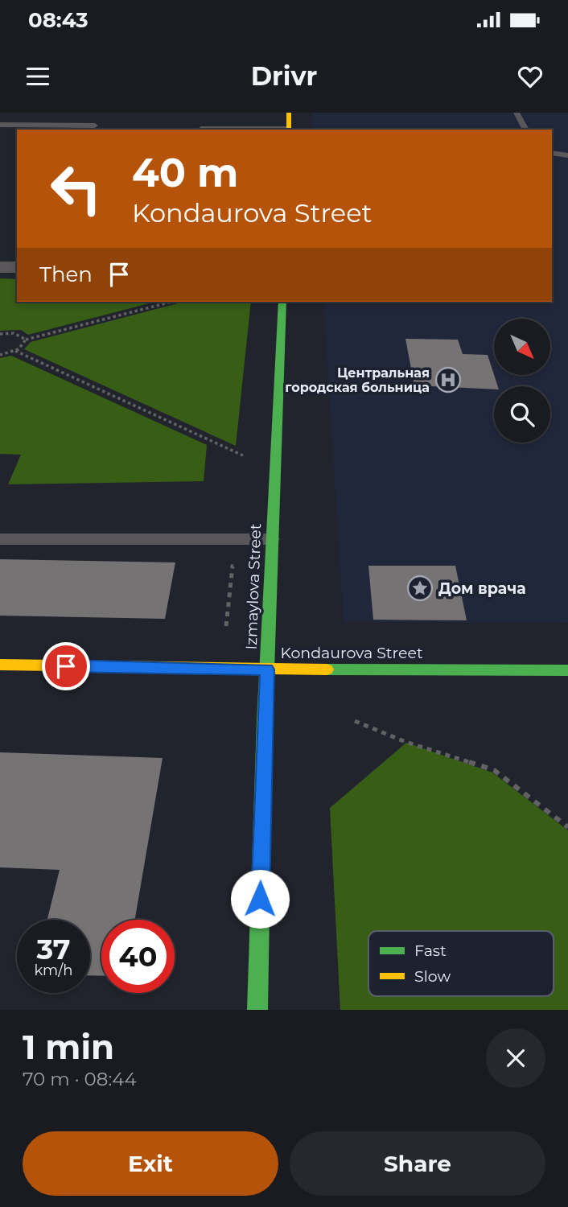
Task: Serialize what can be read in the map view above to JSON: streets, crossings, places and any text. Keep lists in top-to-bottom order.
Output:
{
  "streets": {
    "street": ["Izmaylova Street", "Kondaurova Street"]
  },
  "crossings": [
    ["Izmaylova Street", "Kondaurova Street"]
  ],
  "places": {
    "hospital": ["Центральная городская больница"],
    "place": ["Дом врача"]
  },
  "legend": ["Fast", "Slow"],
  "north": "bottom right",
  "page": {
    "status": "08:43",
    "header": "Drivr",
    "turn": ["40 m", "Kondaurova Street"],
    "then": "Then",
    "speed": "37 km/h",
    "limit": "40",
    "heading": ["1 min", "70 m · 08:44"],
    "buttons": ["Exit", "Share"]
  }
}
